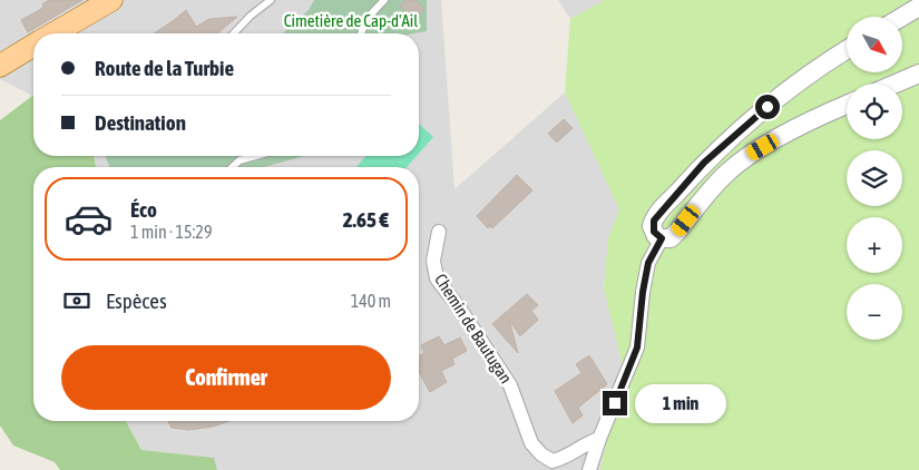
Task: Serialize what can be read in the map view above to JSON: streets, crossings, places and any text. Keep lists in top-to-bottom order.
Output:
{
  "streets": {
    "street": ["Chemin de Bautugan"]
  },
  "parks": ["Cimetière de Cap-d'Ail"],
  "north": "bottom right",
  "page": {
    "map_buttons": ["+", "−"],
    "banner": ["Route de la Turbie", "Destination"],
    "list": [
      {
        "name": "Éco",
        "note": "1 min · 15:29",
        "value": "2.65 €"
      }
    ],
    "pay": ["Espèces", "140 m"],
    "buttons": "Confirmer",
    "bubble": "1 min"
  }
}
